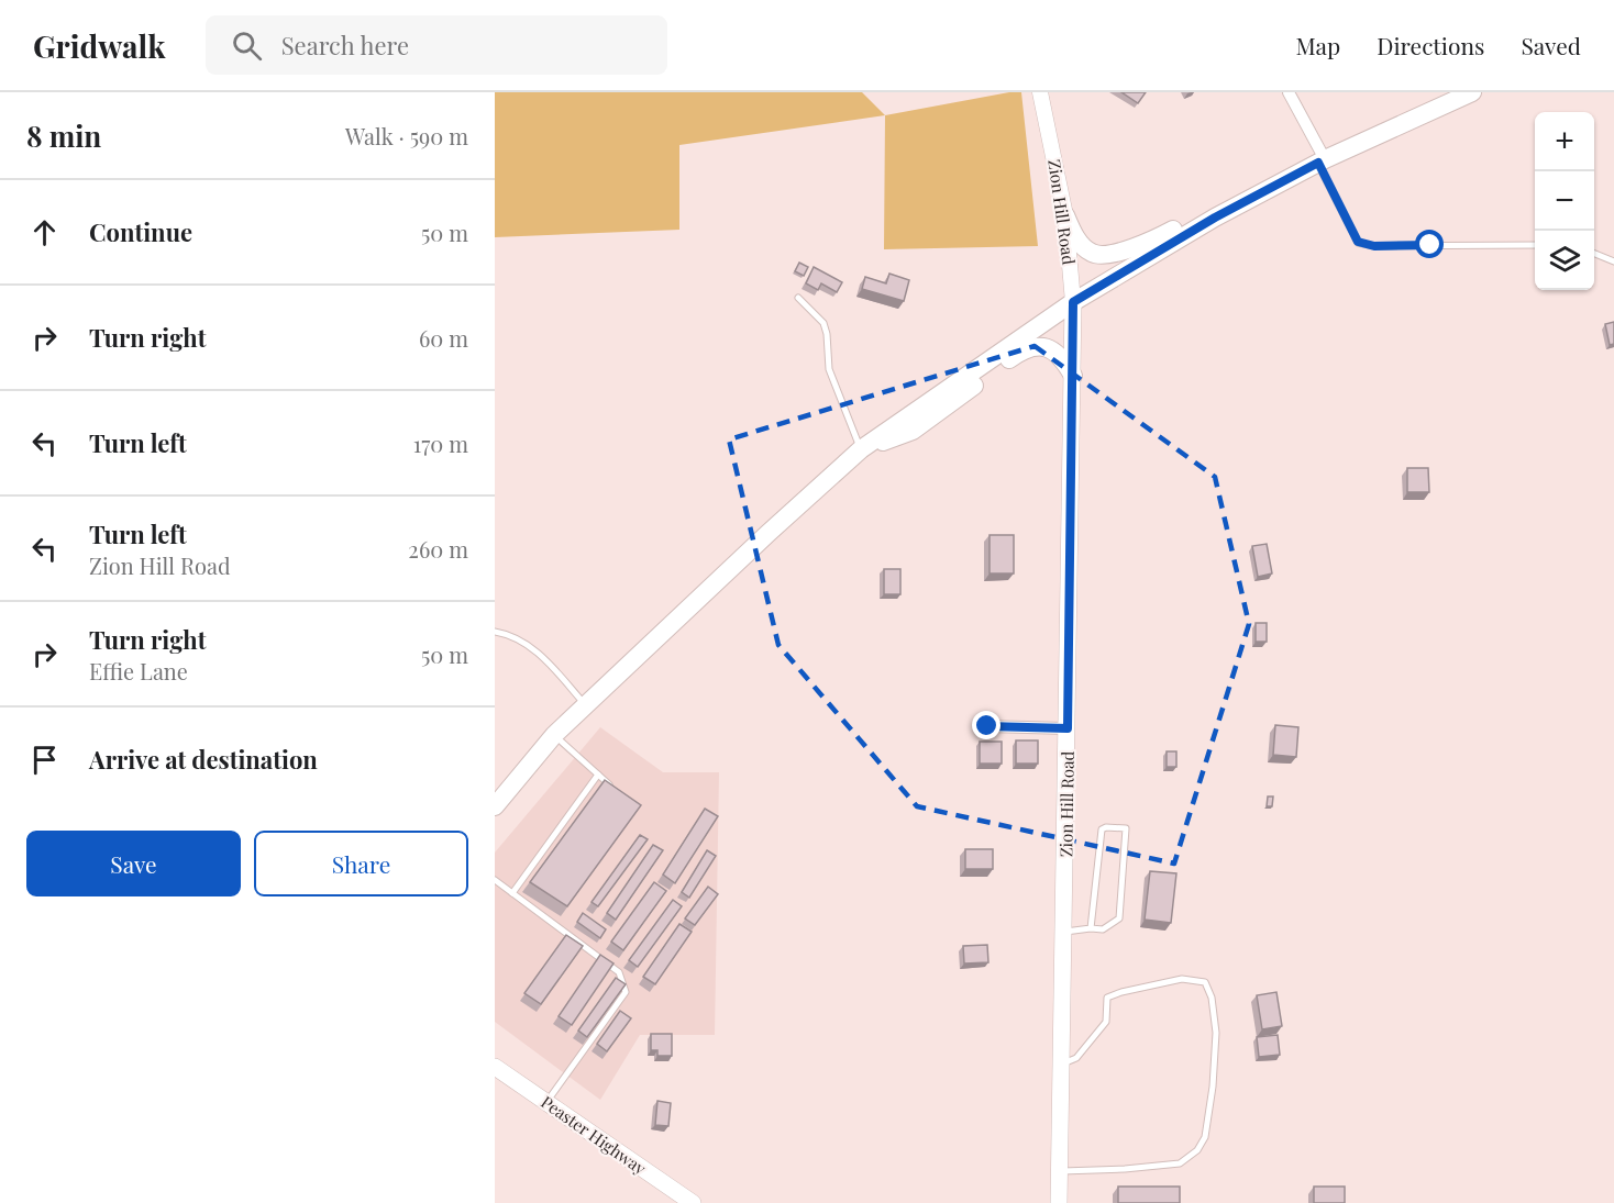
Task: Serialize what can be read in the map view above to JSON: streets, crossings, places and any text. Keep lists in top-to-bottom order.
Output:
{
  "streets": {
    "main road": ["Zion Hill Road", "Peaster Highway"]
  },
  "page": {
    "header": "Gridwalk",
    "search": "Search here",
    "nav": ["Map", "Directions", "Saved"],
    "heading": ["8 min", "Walk · 590 m"],
    "map_buttons": ["+", "−"],
    "list": [
      ["Continue", "50 m"],
      ["Turn right", "60 m"],
      ["Turn left", "170 m"],
      ["Turn left", "Zion Hill Road", "260 m"],
      ["Turn right", "Effie Lane", "50 m"],
      "Arrive at destination"
    ],
    "buttons": ["Save", "Share"]
  }
}
